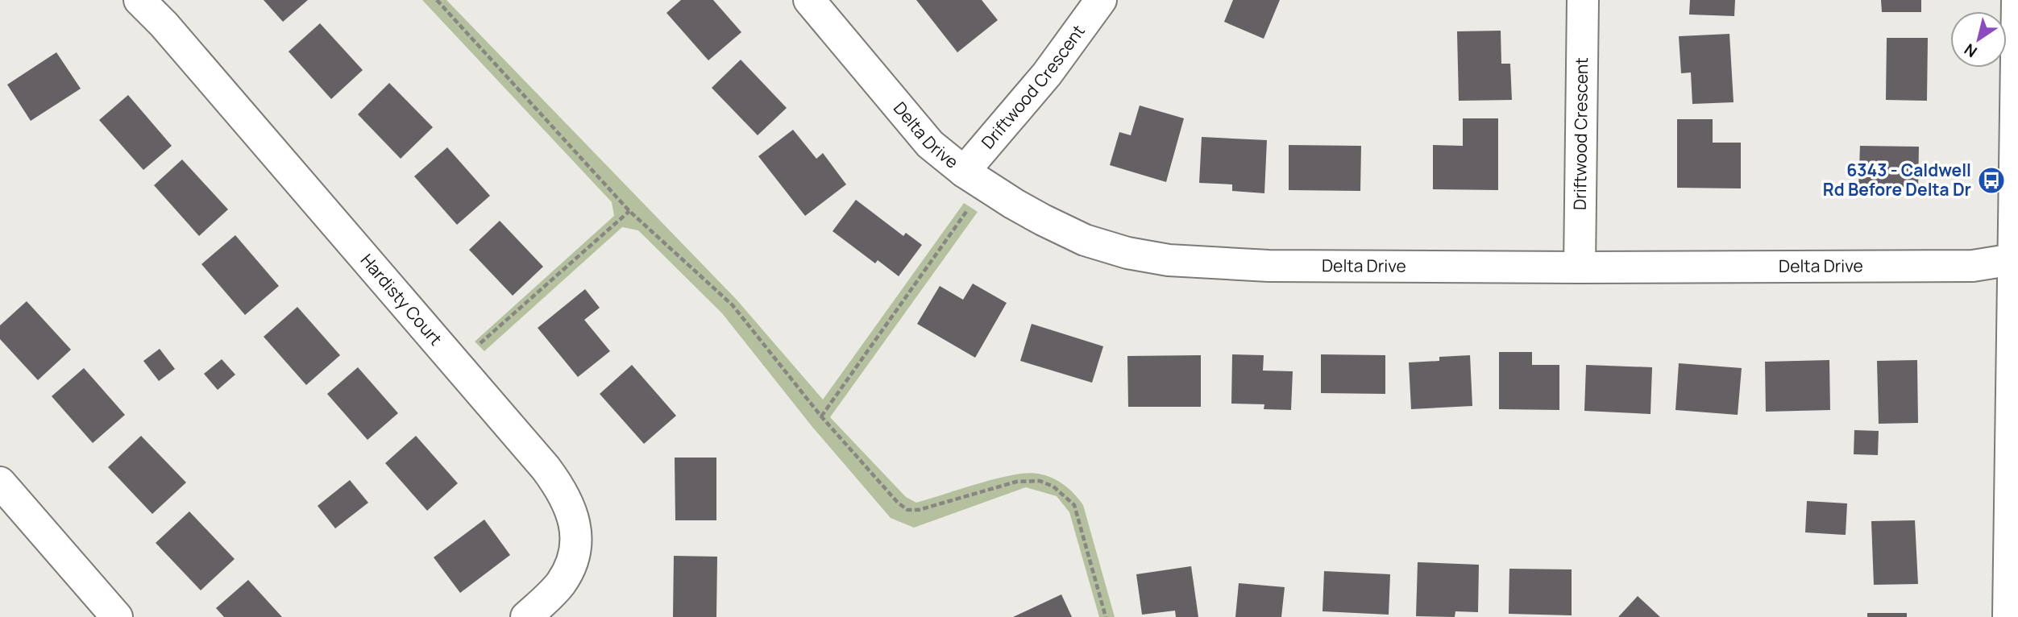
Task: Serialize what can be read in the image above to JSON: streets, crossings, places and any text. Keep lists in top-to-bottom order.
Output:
{
  "streets": {
    "street": ["Driftwood Crescent", "Delta Drive", "Hardisty Court"]
  },
  "crossings": [
    ["Driftwood Crescent", "Delta Drive"]
  ],
  "places": {
    "bus stop": ["6343 - Caldwell Rd Before Delta Dr"]
  },
  "north": "bottom left"
}
